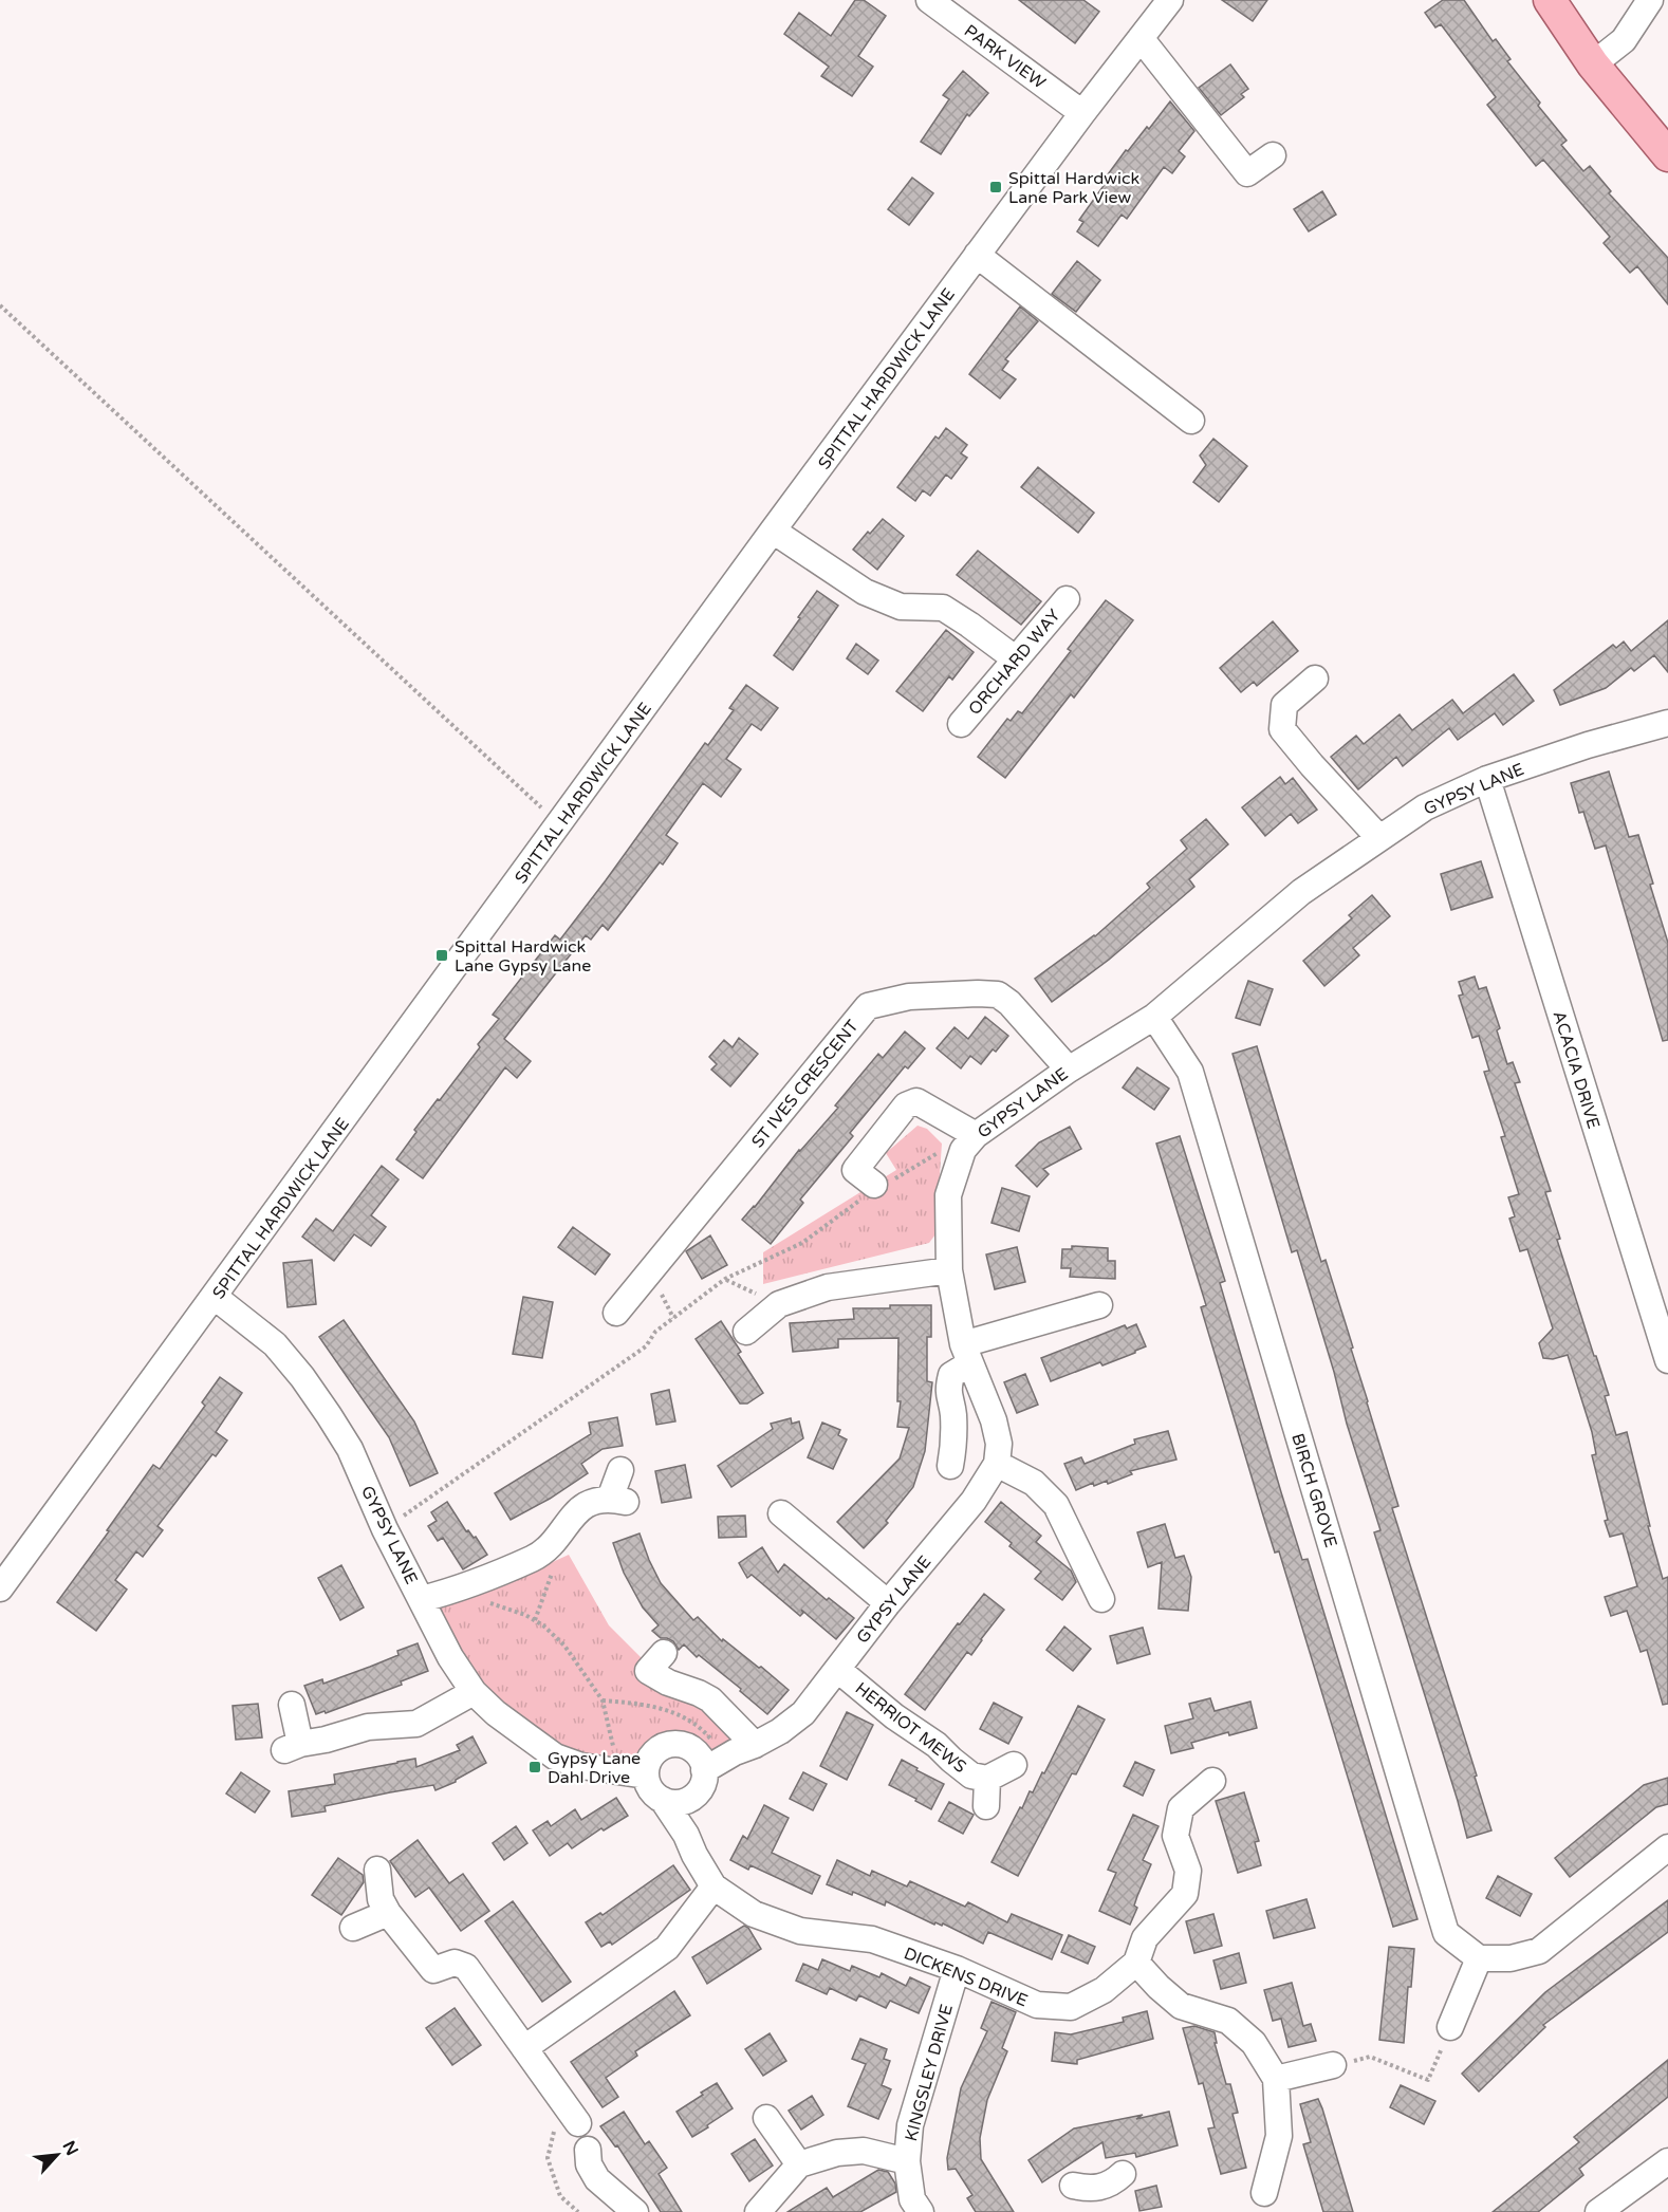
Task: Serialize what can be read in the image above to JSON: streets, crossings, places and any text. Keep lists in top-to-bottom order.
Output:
{
  "streets": {
    "street": [
      "PARK VIEW",
      "SPITTAL HARDWICK LANE",
      "ORCHARD WAY",
      "GYPSY LANE",
      "ACACIA DRIVE",
      "ST IVES CRESCENT",
      "BIRCH GROVE",
      "HERRIOT MEWS",
      "DICKENS DRIVE",
      "KINGSLEY DRIVE"
    ]
  },
  "crossings": [
    ["PARK VIEW", "SPITTAL HARDWICK LANE"],
    ["SPITTAL HARDWICK LANE", "GYPSY LANE"],
    ["GYPSY LANE", "ACACIA DRIVE"],
    ["GYPSY LANE", "ST IVES CRESCENT"],
    ["GYPSY LANE", "BIRCH GROVE"],
    ["GYPSY LANE", "HERRIOT MEWS"],
    ["GYPSY LANE", "DICKENS DRIVE"],
    ["DICKENS DRIVE", "KINGSLEY DRIVE"]
  ],
  "places": {
    "transit": ["Spittal Hardwick Lane Park View", "Spittal Hardwick Lane Gypsy Lane", "Gypsy Lane Dahl Drive"]
  },
  "north": "top right"
}
